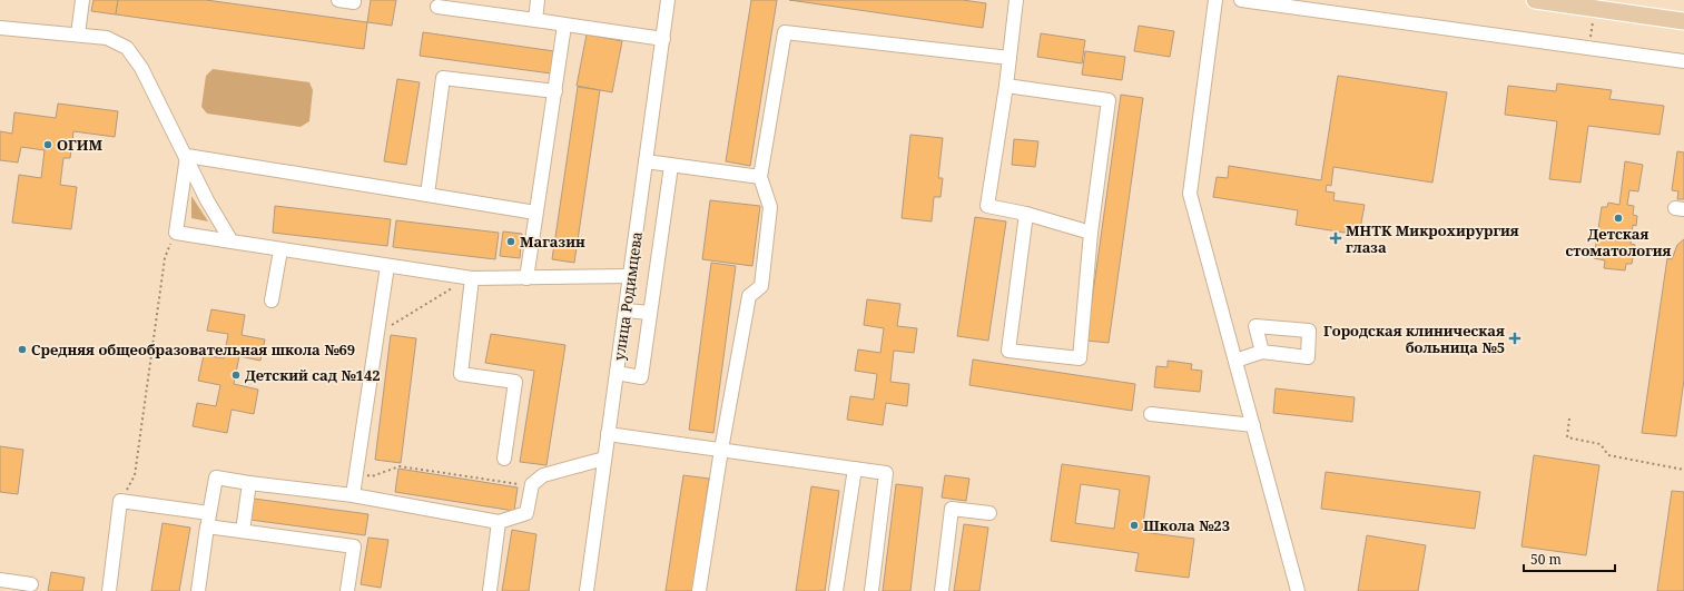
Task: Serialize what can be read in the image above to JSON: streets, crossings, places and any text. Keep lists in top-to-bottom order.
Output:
{
  "streets": {
    "street": ["улица Родимцева"]
  },
  "places": {
    "other": [
      "ОГИМ",
      "Детская стоматология",
      "Магазин",
      "Средняя общеобразовательная школа №69",
      "Детский сад №142",
      "Школа №23"
    ],
    "health": ["МНТК Микрохирургия глаза", "Городская клиническая больница №5"]
  },
  "scale_bar": "50 m"
}
